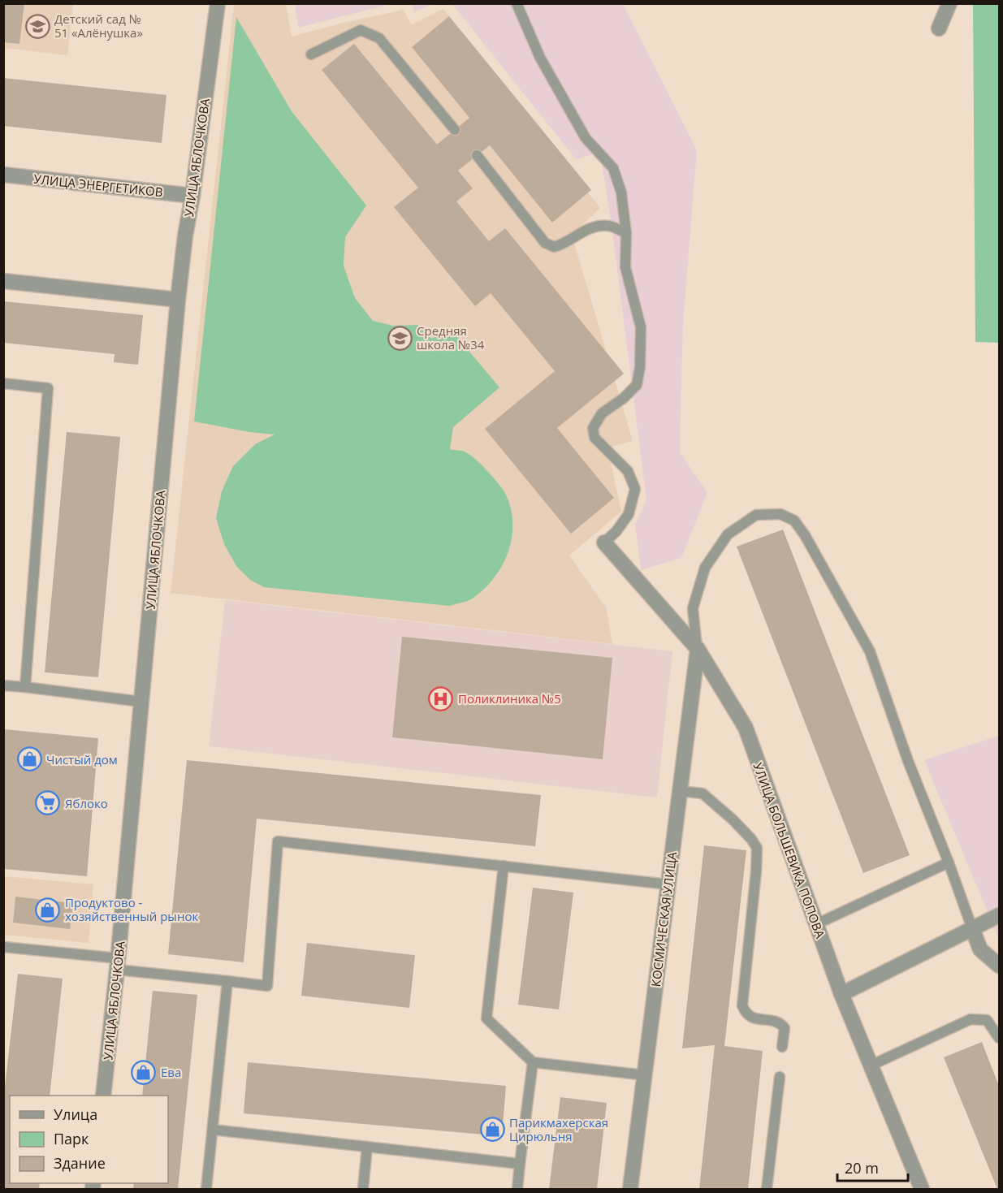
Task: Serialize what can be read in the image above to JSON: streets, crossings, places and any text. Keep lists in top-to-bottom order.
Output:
{
  "streets": {
    "street": [
      "УЛИЦА ЯБЛОЧКОВА",
      "УЛИЦА ЭНЕРГЕТИКОВ",
      "УЛИЦА БОЛЬШЕВИКА ПОПОВА",
      "КОСМИЧЕСКАЯ УЛИЦА"
    ]
  },
  "crossings": [
    ["УЛИЦА ЯБЛОЧКОВА", "УЛИЦА ЭНЕРГЕТИКОВ"],
    ["УЛИЦА БОЛЬШЕВИКА ПОПОВА", "КОСМИЧЕСКАЯ УЛИЦА"]
  ],
  "places": {
    "school or university": ["Детский сад № 51 «Алёнушка»", "Средняя школа №34"],
    "hospital": ["Поликлиника №5"],
    "shop": [
      "Чистый дом",
      "Продуктово - хозяйственный рынок",
      "Ева",
      "Парикмахерская Цирюльня"
    ],
    "supermarket": ["Яблоко"]
  },
  "legend": ["Улица", "Парк", "Здание"],
  "scale_bar": "20 m"
}
